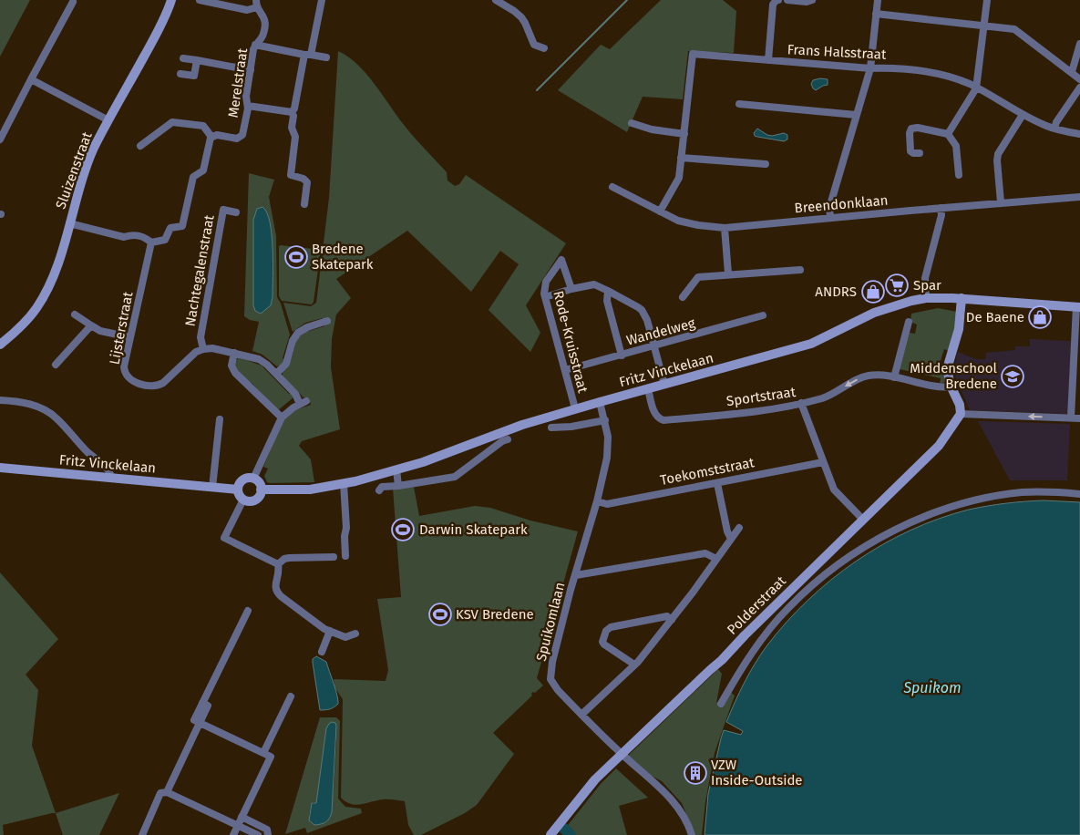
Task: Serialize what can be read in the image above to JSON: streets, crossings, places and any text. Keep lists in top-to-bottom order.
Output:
{
  "streets": {
    "street": [
      "Frans Halsstraat",
      "Merelstraat",
      "Sluizenstraat",
      "Breendonklaan",
      "Nachtegalenstraat",
      "Lijsterstraat",
      "Wandelweg",
      "Rode-Kruisstraat",
      "Fritz Vinckelaan",
      "Sportstraat",
      "Toekomststraat",
      "Polderstraat",
      "Spuikomlaan"
    ]
  },
  "crossings": [
    ["Nachtegalenstraat", "Lijsterstraat"],
    ["Wandelweg", "Rode-Kruisstraat"],
    ["Rode-Kruisstraat", "Fritz Vinckelaan"],
    ["Fritz Vinckelaan", "Sportstraat"],
    ["Fritz Vinckelaan", "Spuikomlaan"],
    ["Toekomststraat", "Spuikomlaan"],
    ["Polderstraat", "Spuikomlaan"]
  ],
  "water": ["Spuikom"],
  "places": {
    "sports": ["Bredene Skatepark", "Darwin Skatepark", "KSV Bredene"],
    "supermarket": ["Spar"],
    "shop": ["ANDRS", "De Baene"],
    "school or university": ["Middenschool Bredene"],
    "building": ["VZW Inside-Outside"]
  }
}
